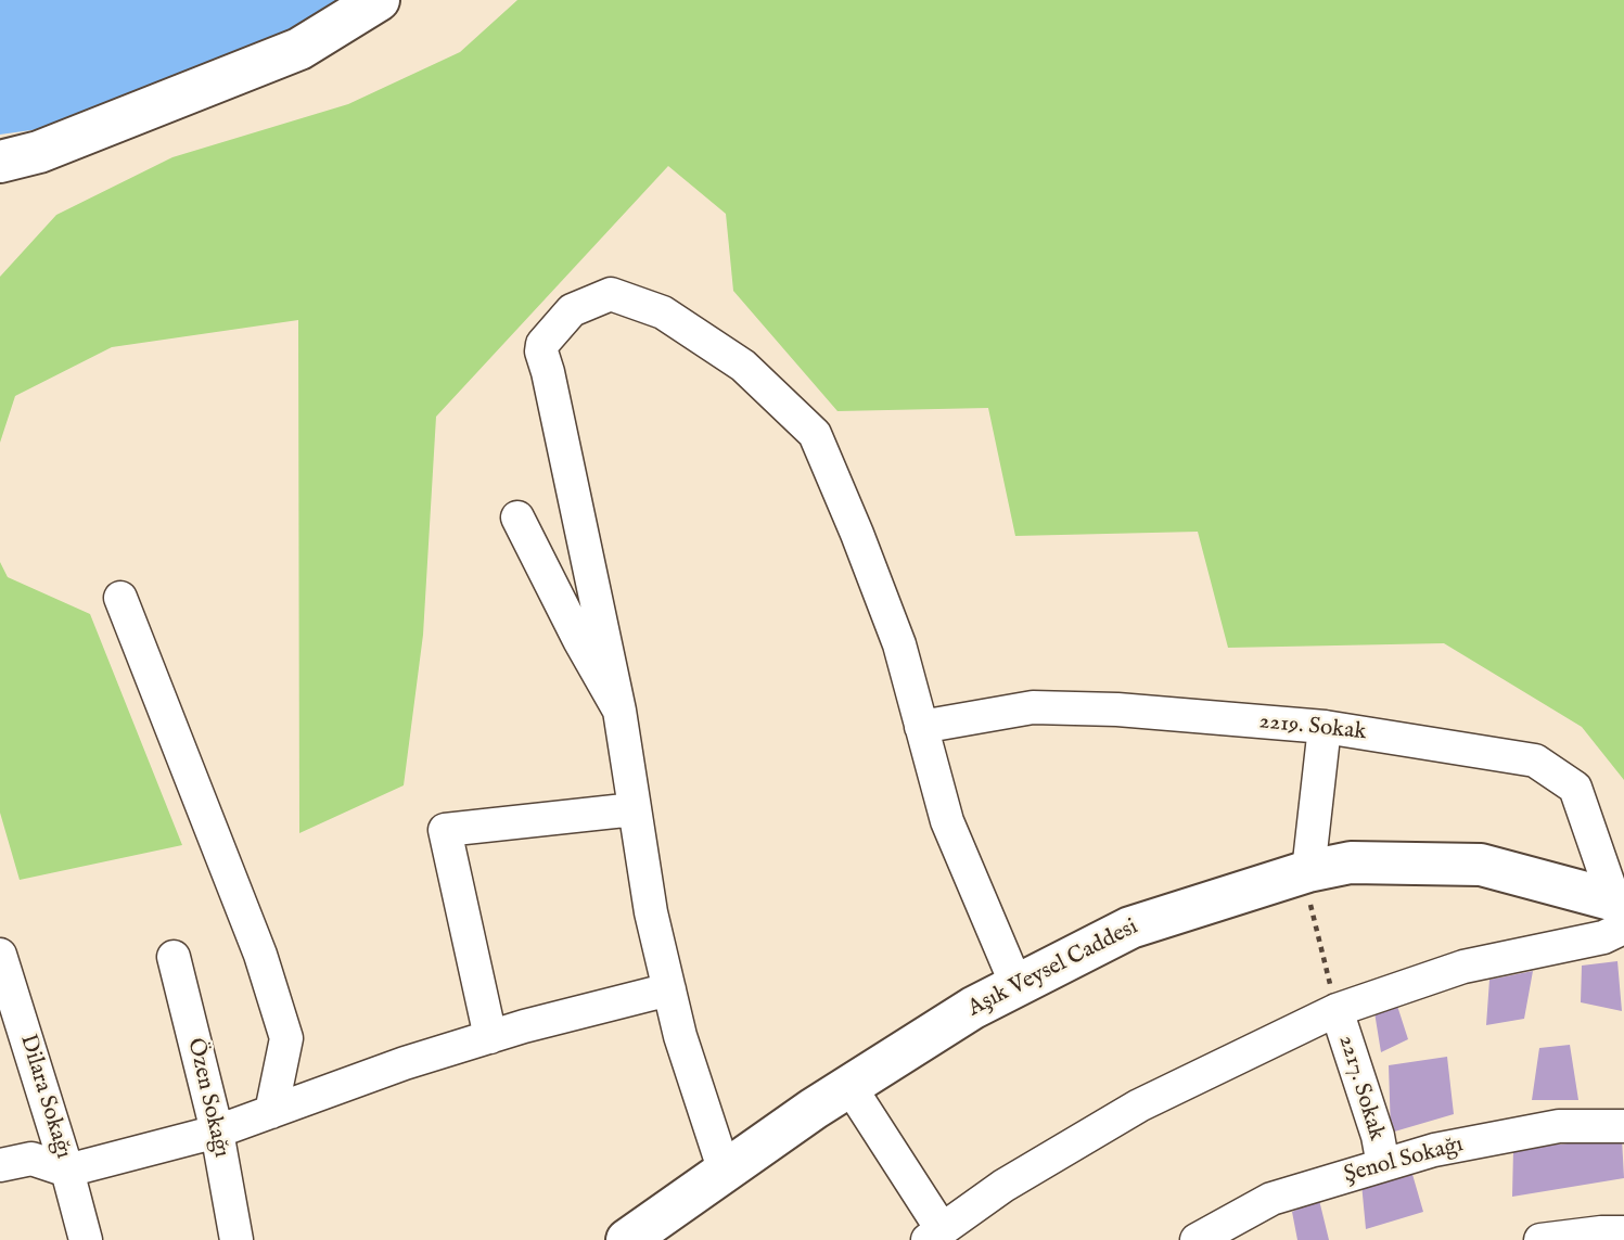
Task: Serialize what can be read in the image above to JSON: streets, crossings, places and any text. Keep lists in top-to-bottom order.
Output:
{
  "streets": {
    "street": [
      "2219. Sokak",
      "Aşık Veysel Caddesi",
      "2217. Sokak",
      "Dilara Sokağı",
      "Özen Sokağı",
      "Şenol Sokağı"
    ]
  },
  "crossings": [
    ["2219. Sokak", "Aşık Veysel Caddesi"],
    ["2217. Sokak", "Şenol Sokağı"]
  ]
}
